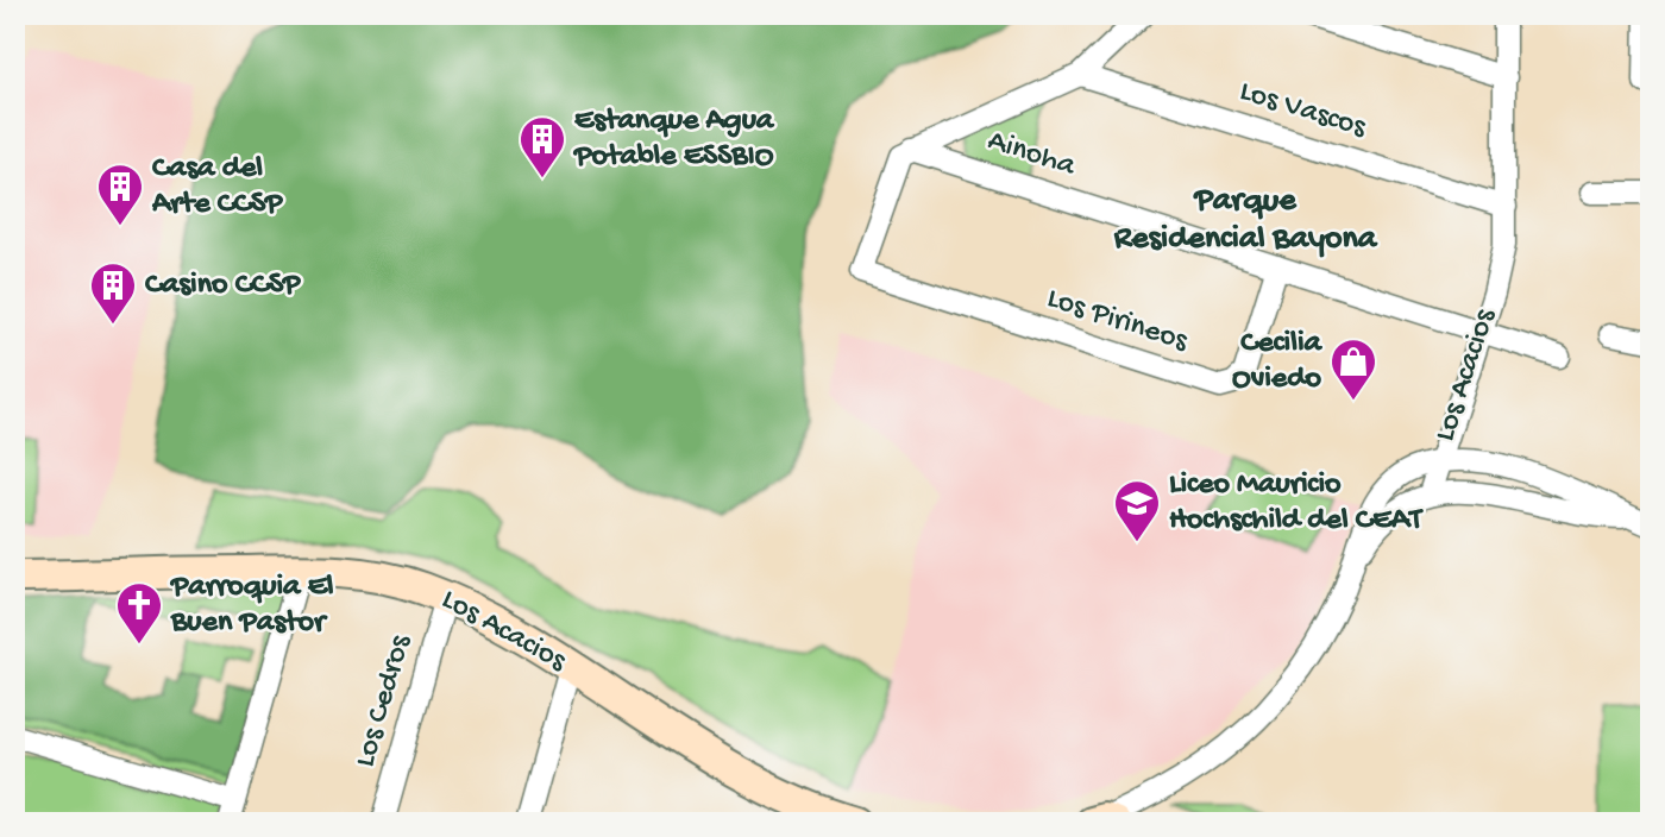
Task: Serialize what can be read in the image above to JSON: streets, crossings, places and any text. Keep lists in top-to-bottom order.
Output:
{
  "streets": {
    "main road": ["Los Acacios"],
    "street": [
      "Los Vascos",
      "Ainoha",
      "Los Pirineos",
      "Los Cedros"
    ]
  },
  "crossings": [
    ["Los Vascos", "Los Acacios"],
    ["Ainoha", "Los Pirineos"],
    ["Ainoha", "Los Acacios"],
    ["Los Acacios", "Los Cedros"]
  ],
  "districts": ["Parque Residencial Bayona"],
  "places": {
    "building": ["Estanque Agua Potable ESSBIO", "Casa del Arte CCSP", "Casino CCSP"],
    "shop": ["Cecilia Oviedo"],
    "school or university": ["Liceo Mauricio Hochschild del CEAT"],
    "church": ["Parroquia El Buen Pastor"]
  }
}
